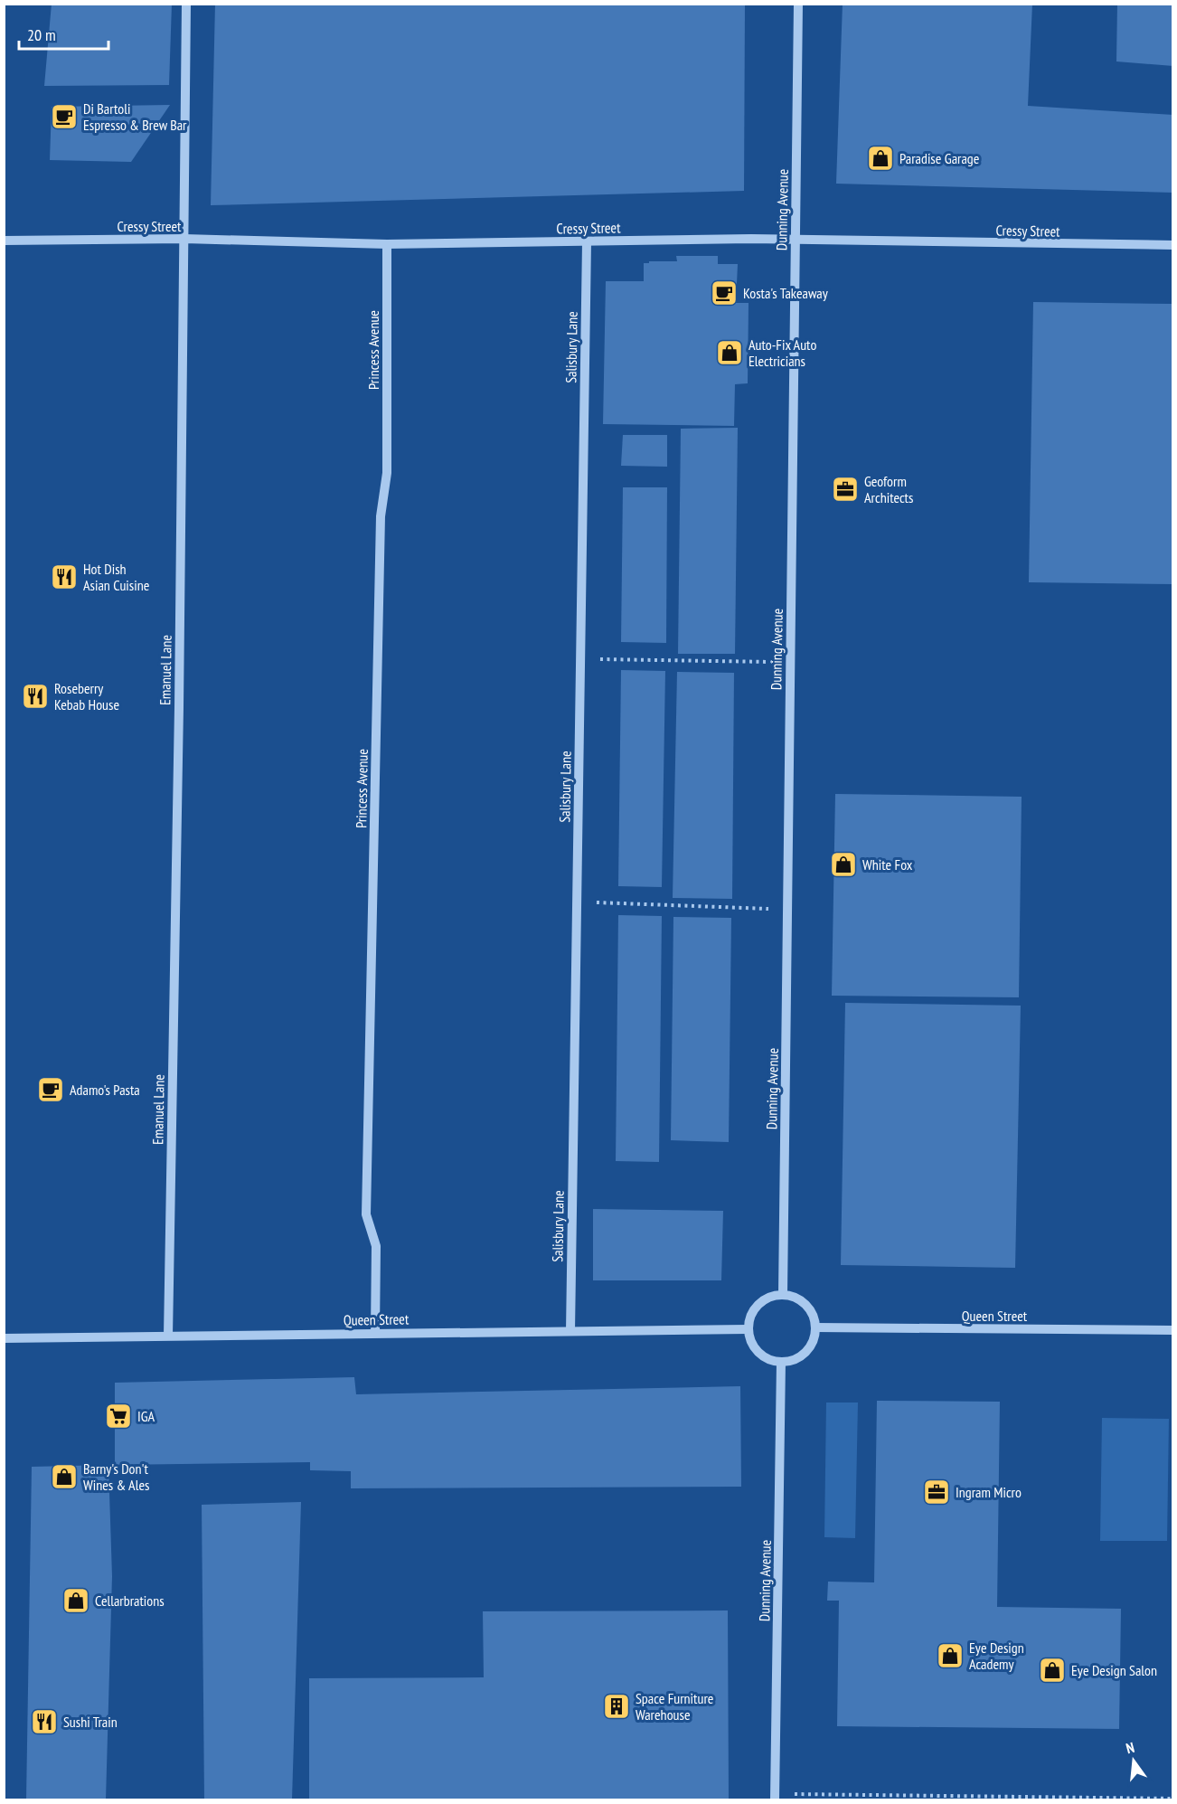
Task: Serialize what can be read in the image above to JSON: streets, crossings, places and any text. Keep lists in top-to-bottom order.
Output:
{
  "streets": {
    "street": [
      "Dunning Avenue",
      "Cressy Street",
      "Salisbury Lane",
      "Princess Avenue",
      "Emanuel Lane",
      "Queen Street"
    ]
  },
  "crossings": [
    ["Dunning Avenue", "Cressy Street"],
    ["Dunning Avenue", "Queen Street"],
    ["Cressy Street", "Salisbury Lane"],
    ["Cressy Street", "Princess Avenue"],
    ["Cressy Street", "Emanuel Lane"],
    ["Salisbury Lane", "Queen Street"],
    ["Princess Avenue", "Queen Street"],
    ["Emanuel Lane", "Queen Street"]
  ],
  "places": {
    "cafe": ["Di Bartoli Espresso & Brew Bar", "Kosta's Takeaway", "Adamo's Pasta"],
    "shop": [
      "Paradise Garage",
      "Auto-Fix Auto Electricians",
      "White Fox",
      "Barny's Don't Wines & Ales",
      "Cellarbrations",
      "Eye Design Academy",
      "Eye Design Salon"
    ],
    "office": ["Geoform Architects", "Ingram Micro"],
    "restaurant": ["Hot Dish Asian Cuisine", "Roseberry Kebab House", "Sushi Train"],
    "supermarket": ["IGA"],
    "building": ["Space Furniture Warehouse"]
  },
  "scale_bar": "20 m",
  "north": "top"
}
